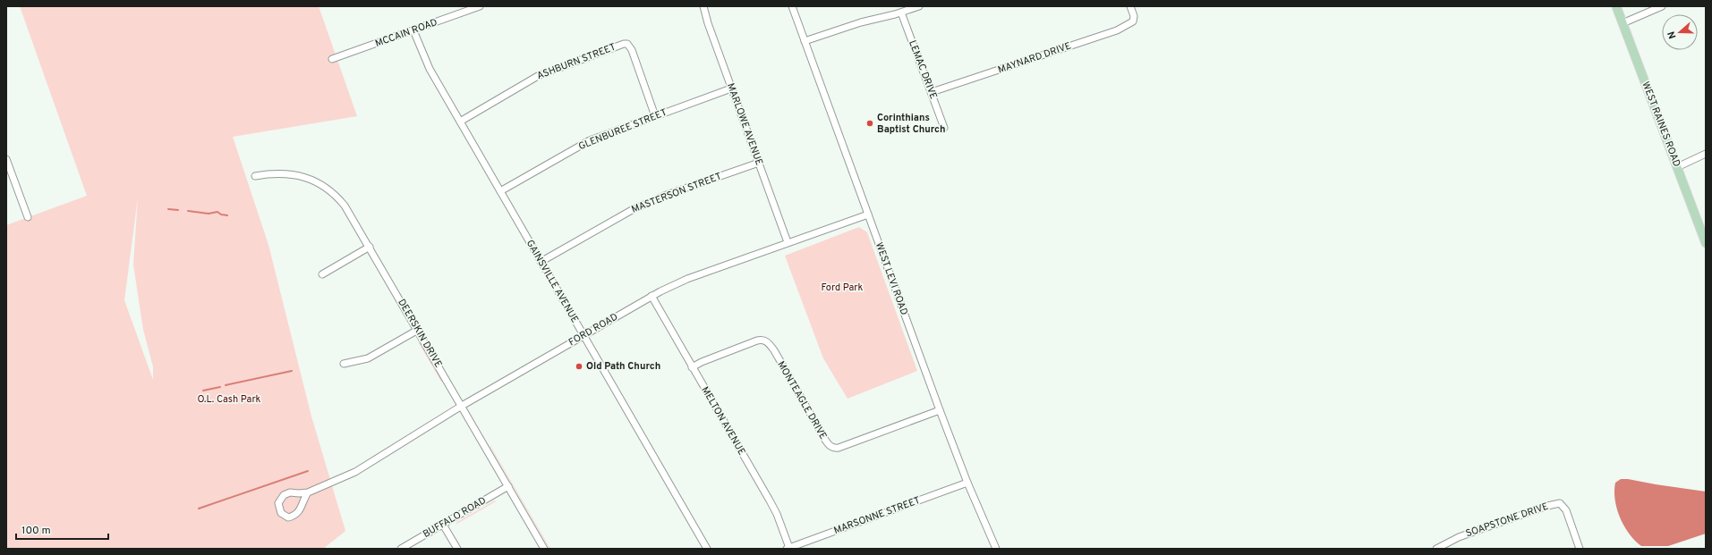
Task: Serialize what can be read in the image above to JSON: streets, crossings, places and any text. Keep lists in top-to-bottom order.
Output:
{
  "streets": {
    "main road": ["WEST RAINES ROAD"],
    "street": [
      "MCCAIN ROAD",
      "MAYNARD DRIVE",
      "ASHBURN STREET",
      "LEMAC DRIVE",
      "MARLOWE AVENUE",
      "GLENBUREE STREET",
      "MASTERSON STREET",
      "WEST LEVI ROAD",
      "GAINSVILLE AVENUE",
      "FORD ROAD",
      "DEERSKIN DRIVE",
      "MONTEAGLE DRIVE",
      "MELTON AVENUE",
      "MARSONNE STREET",
      "BUFFALO ROAD",
      "SOAPSTONE DRIVE"
    ]
  },
  "crossings": [
    ["MCCAIN ROAD", "GAINSVILLE AVENUE"],
    ["MAYNARD DRIVE", "LEMAC DRIVE"],
    ["ASHBURN STREET", "GLENBUREE STREET"],
    ["ASHBURN STREET", "GAINSVILLE AVENUE"],
    ["MARLOWE AVENUE", "GLENBUREE STREET"],
    ["MARLOWE AVENUE", "MASTERSON STREET"],
    ["MARLOWE AVENUE", "FORD ROAD"],
    ["GLENBUREE STREET", "GAINSVILLE AVENUE"],
    ["MASTERSON STREET", "GAINSVILLE AVENUE"],
    ["WEST LEVI ROAD", "FORD ROAD"],
    ["WEST LEVI ROAD", "MONTEAGLE DRIVE"],
    ["WEST LEVI ROAD", "MARSONNE STREET"],
    ["GAINSVILLE AVENUE", "FORD ROAD"],
    ["FORD ROAD", "DEERSKIN DRIVE"],
    ["FORD ROAD", "MELTON AVENUE"],
    ["DEERSKIN DRIVE", "BUFFALO ROAD"],
    ["MONTEAGLE DRIVE", "MELTON AVENUE"],
    ["MELTON AVENUE", "MARSONNE STREET"]
  ],
  "parks": ["Ford Park", "O.L. Cash Park"],
  "places": ["Corinthians Baptist Church", "Old Path Church"],
  "scale_bar": "100 m",
  "north": "left"
}
